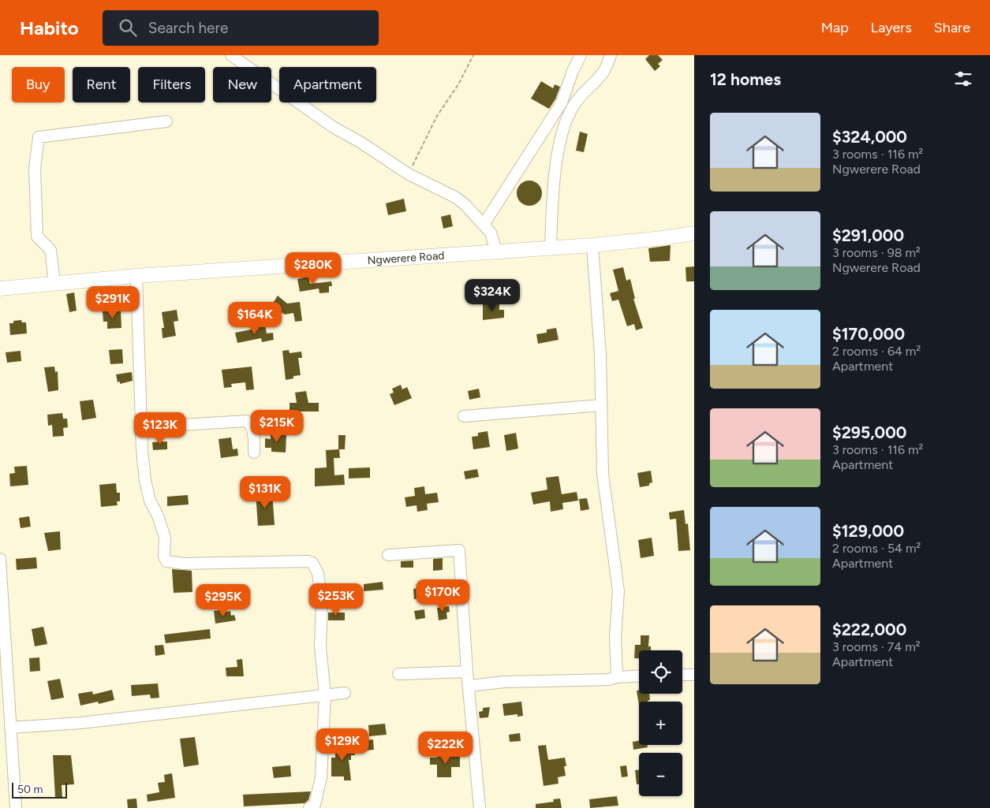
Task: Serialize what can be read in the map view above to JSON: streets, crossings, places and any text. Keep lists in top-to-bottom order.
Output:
{
  "streets": {
    "main road": ["Ngwerere Road"]
  },
  "scale_bar": "50 m",
  "page": {
    "header": "Habito",
    "search": "Search here",
    "nav": ["Map", "Layers", "Share"],
    "heading": "12 homes",
    "chip": [
      "Buy",
      "Rent",
      "Filters",
      "New",
      "Apartment"
    ],
    "list": [
      {
        "name": "$324,000",
        "note": "3 rooms · 116 m² · Ngwerere Road"
      },
      {
        "name": "$291,000",
        "note": "3 rooms · 98 m² · Ngwerere Road"
      },
      {
        "name": "$170,000",
        "note": "2 rooms · 64 m² · Apartment"
      },
      {
        "name": "$295,000",
        "note": "3 rooms · 116 m² · Apartment"
      },
      {
        "name": "$129,000",
        "note": "2 rooms · 54 m² · Apartment"
      },
      {
        "name": "$222,000",
        "note": "3 rooms · 74 m² · Apartment"
      }
    ],
    "price": [
      "$280K",
      "$324K",
      "$291K",
      "$164K",
      "$215K",
      "$123K",
      "$131K",
      "$170K",
      "$253K",
      "$295K",
      "$129K",
      "$222K"
    ],
    "map_buttons": ["+", "−"],
    "scale": "50 m"
  }
}
